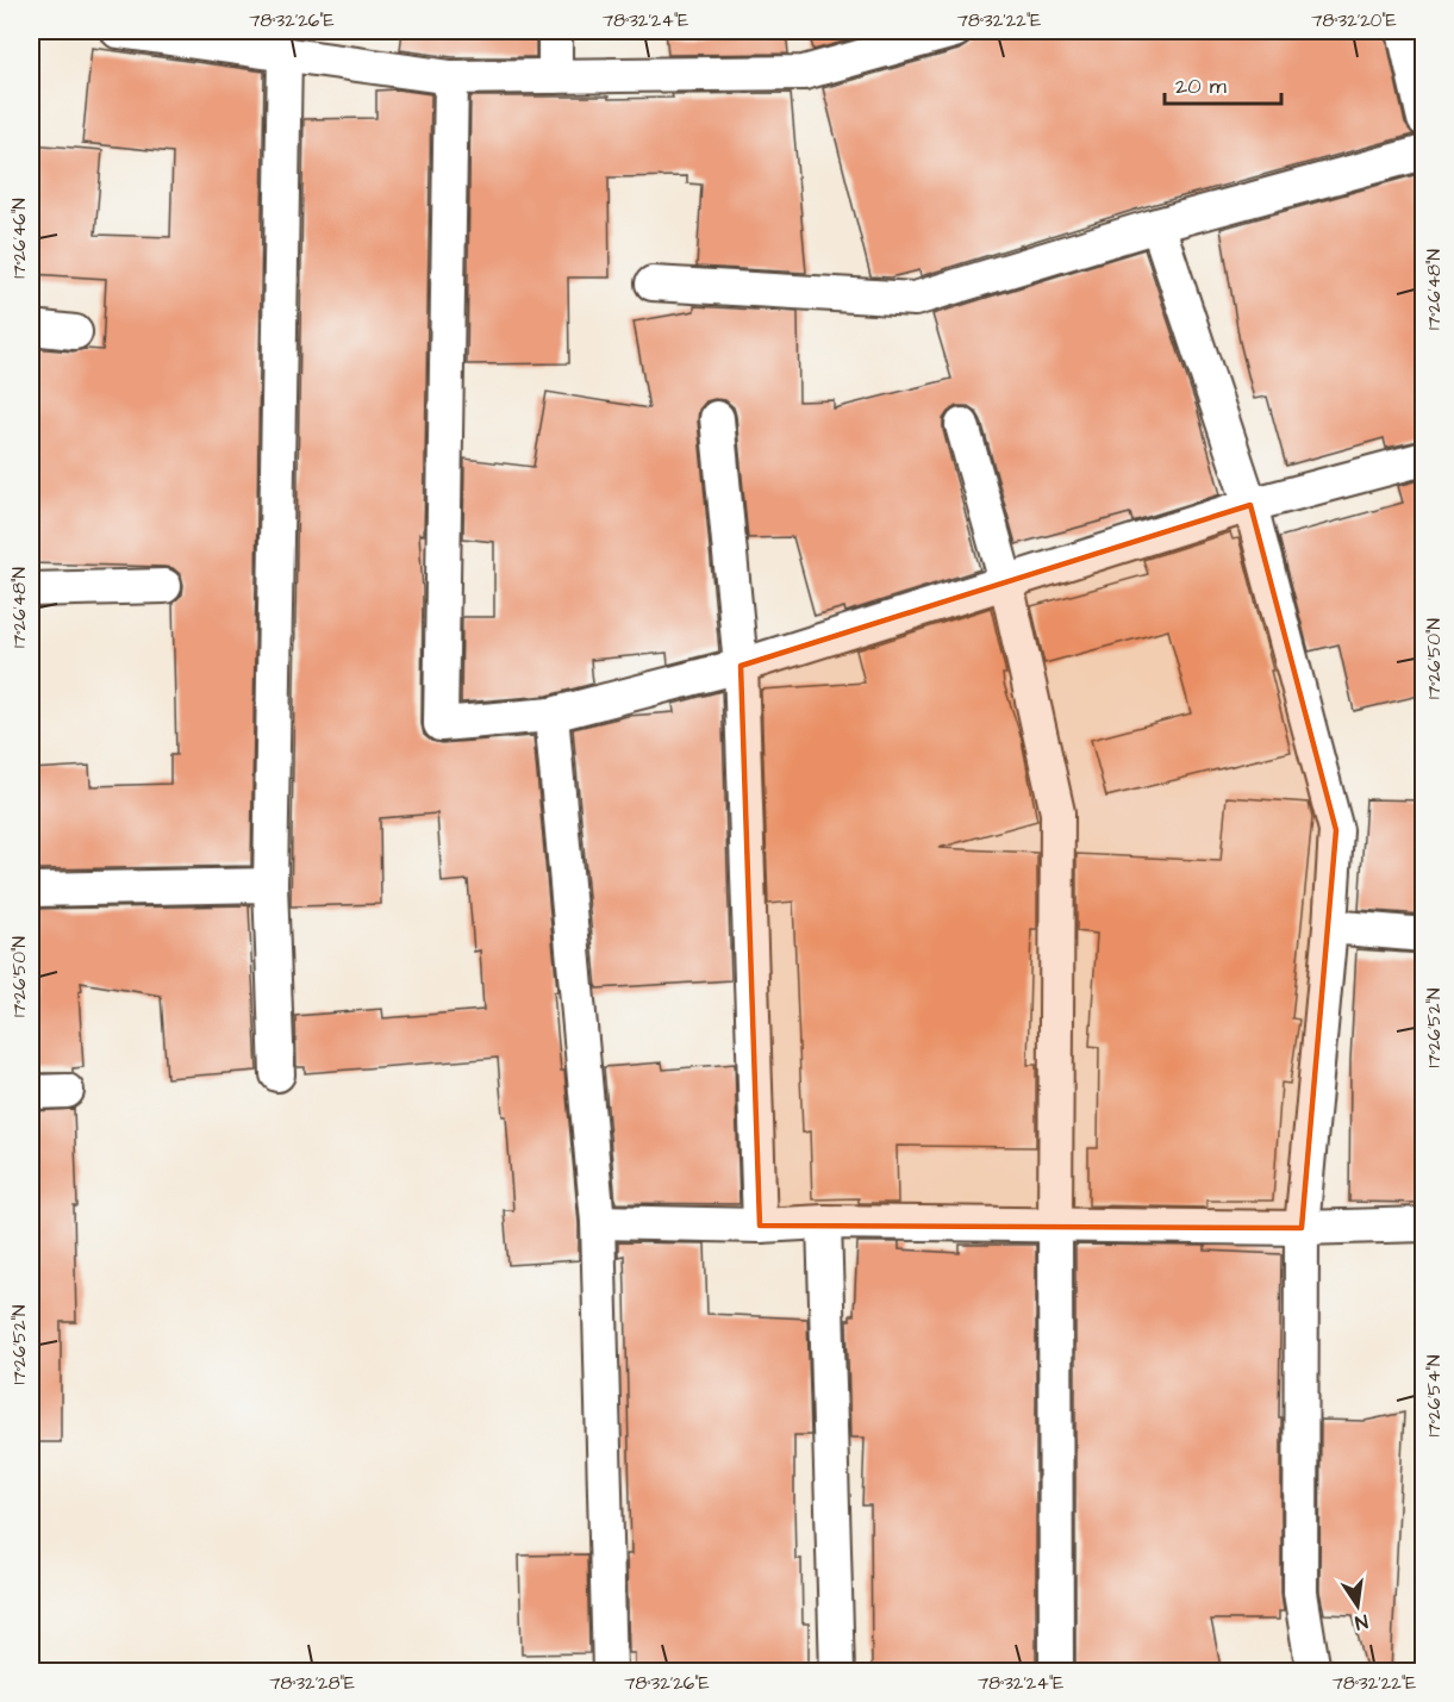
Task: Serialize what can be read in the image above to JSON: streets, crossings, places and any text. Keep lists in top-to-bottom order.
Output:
{
  "scale_bar": "20 m",
  "north": "bottom",
  "coordinates": [
    "78°32'26\"E",
    "78°32'24\"E",
    "78°32'22\"E",
    "78°32'20\"E",
    "17°26'46\"N",
    "17°26'48\"N",
    "17°26'50\"N",
    "17°26'52\"N",
    "17°26'54\"N",
    "78°32'28\"E"
  ]
}
